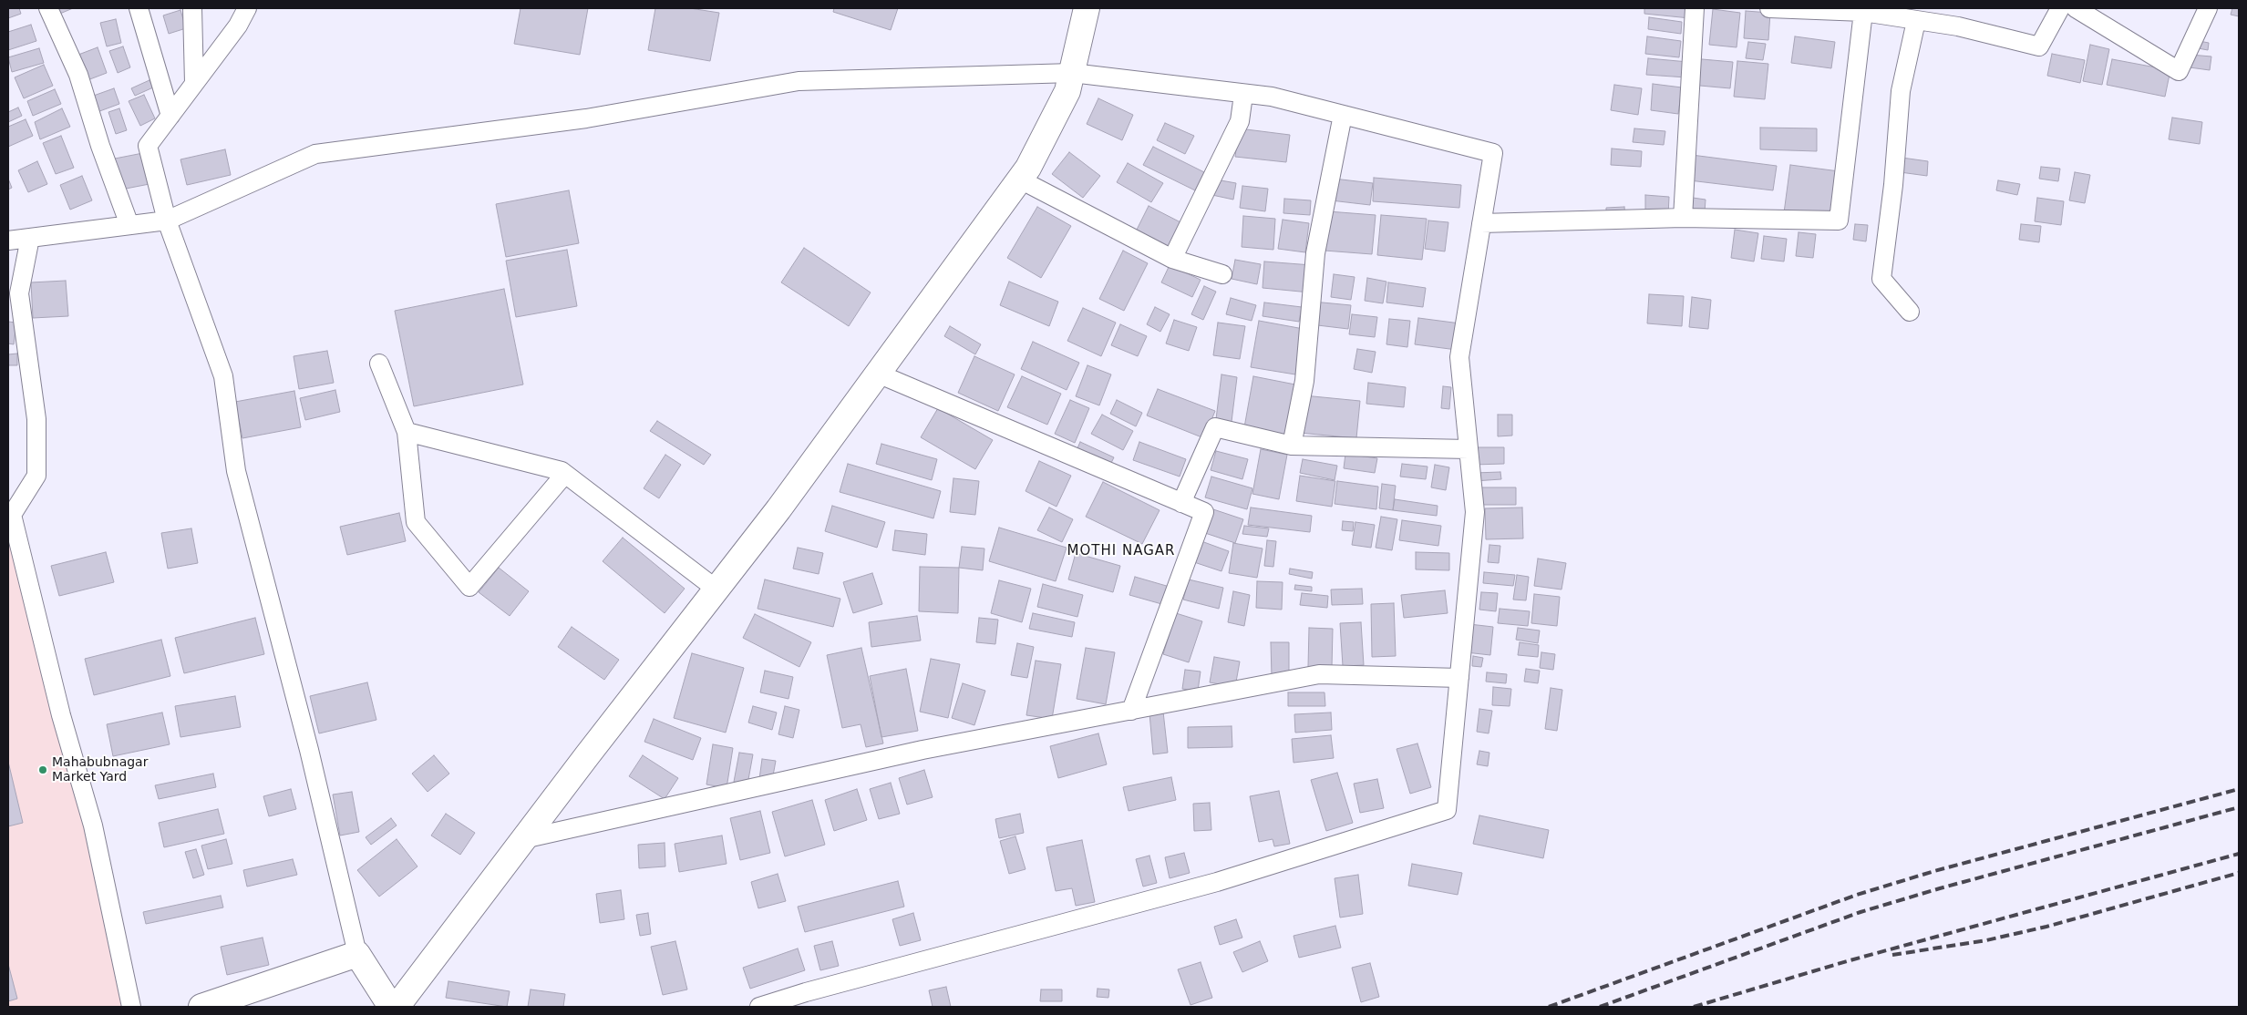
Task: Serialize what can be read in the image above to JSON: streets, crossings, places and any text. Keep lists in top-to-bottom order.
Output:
{
  "districts": ["MOTHI NAGAR"],
  "places": ["Mahabubnagar Market Yard"]
}
